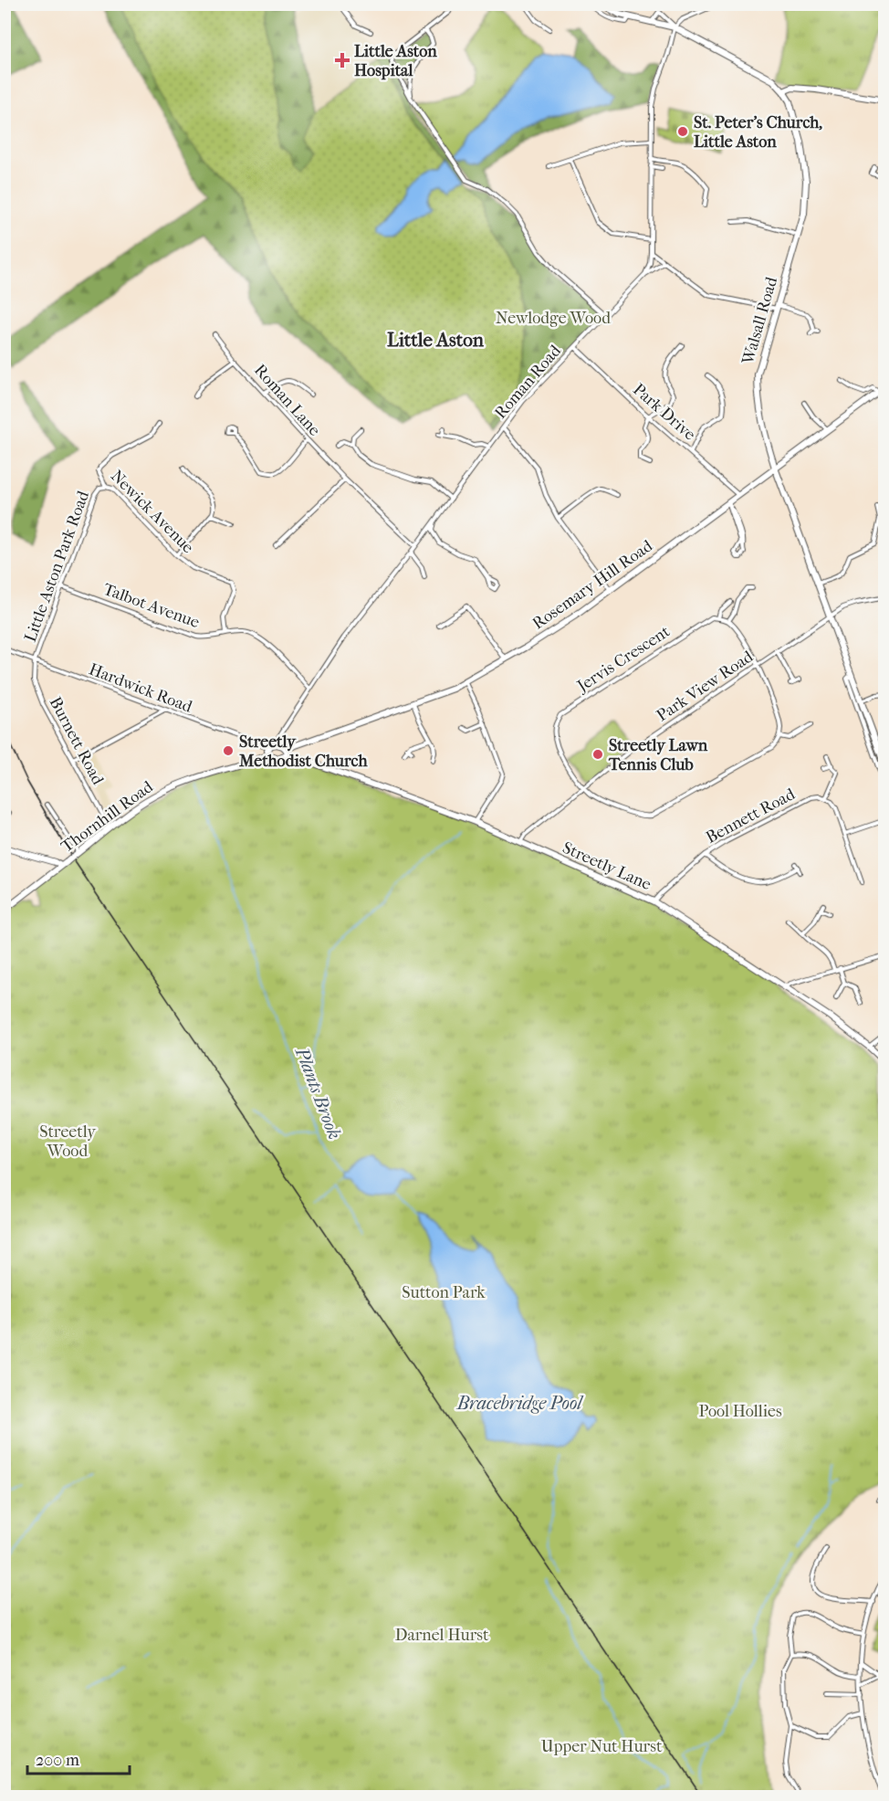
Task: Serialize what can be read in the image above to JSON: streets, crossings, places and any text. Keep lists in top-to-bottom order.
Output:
{
  "streets": {
    "main road": [
      "Walsall Road",
      "Rosemary Hill Road",
      "Thornhill Road",
      "Streetly Lane"
    ],
    "street": [
      "Roman Road",
      "Roman Lane",
      "Park Drive",
      "Newick Avenue",
      "Little Aston Park Road",
      "Talbot Avenue",
      "Jervis Crescent",
      "Park View Road",
      "Hardwick Road",
      "Burnett Road",
      "Bennett Road"
    ]
  },
  "crossings": [
    ["Walsall Road", "Rosemary Hill Road"],
    ["Walsall Road", "Park View Road"],
    ["Roman Road", "Roman Lane"],
    ["Roman Road", "Park Drive"],
    ["Roman Road", "Talbot Avenue"],
    ["Roman Road", "Hardwick Road"],
    ["Park Drive", "Rosemary Hill Road"],
    ["Newick Avenue", "Little Aston Park Road"],
    ["Newick Avenue", "Talbot Avenue"],
    ["Little Aston Park Road", "Talbot Avenue"],
    ["Little Aston Park Road", "Hardwick Road"],
    ["Little Aston Park Road", "Burnett Road"],
    ["Rosemary Hill Road", "Thornhill Road"],
    ["Rosemary Hill Road", "Streetly Lane"],
    ["Jervis Crescent", "Park View Road"],
    ["Park View Road", "Streetly Lane"],
    ["Hardwick Road", "Burnett Road"],
    ["Burnett Road", "Thornhill Road"],
    ["Bennett Road", "Streetly Lane"],
    ["Thornhill Road", "Streetly Lane"]
  ],
  "districts": ["Little Aston"],
  "water": ["Plants Brook", "Bracebridge Pool"],
  "parks": [
    "Newlodge Wood",
    "Streetly Wood",
    "Sutton Park",
    "Pool Hollies",
    "Darnel Hurst",
    "Upper Nut Hurst"
  ],
  "places": {
    "health": ["Little Aston Hospital"],
    "other": ["St. Peter's Church, Little Aston", "Streetly Methodist Church", "Streetly Lawn Tennis Club"]
  },
  "scale_bar": "200 m"
}
